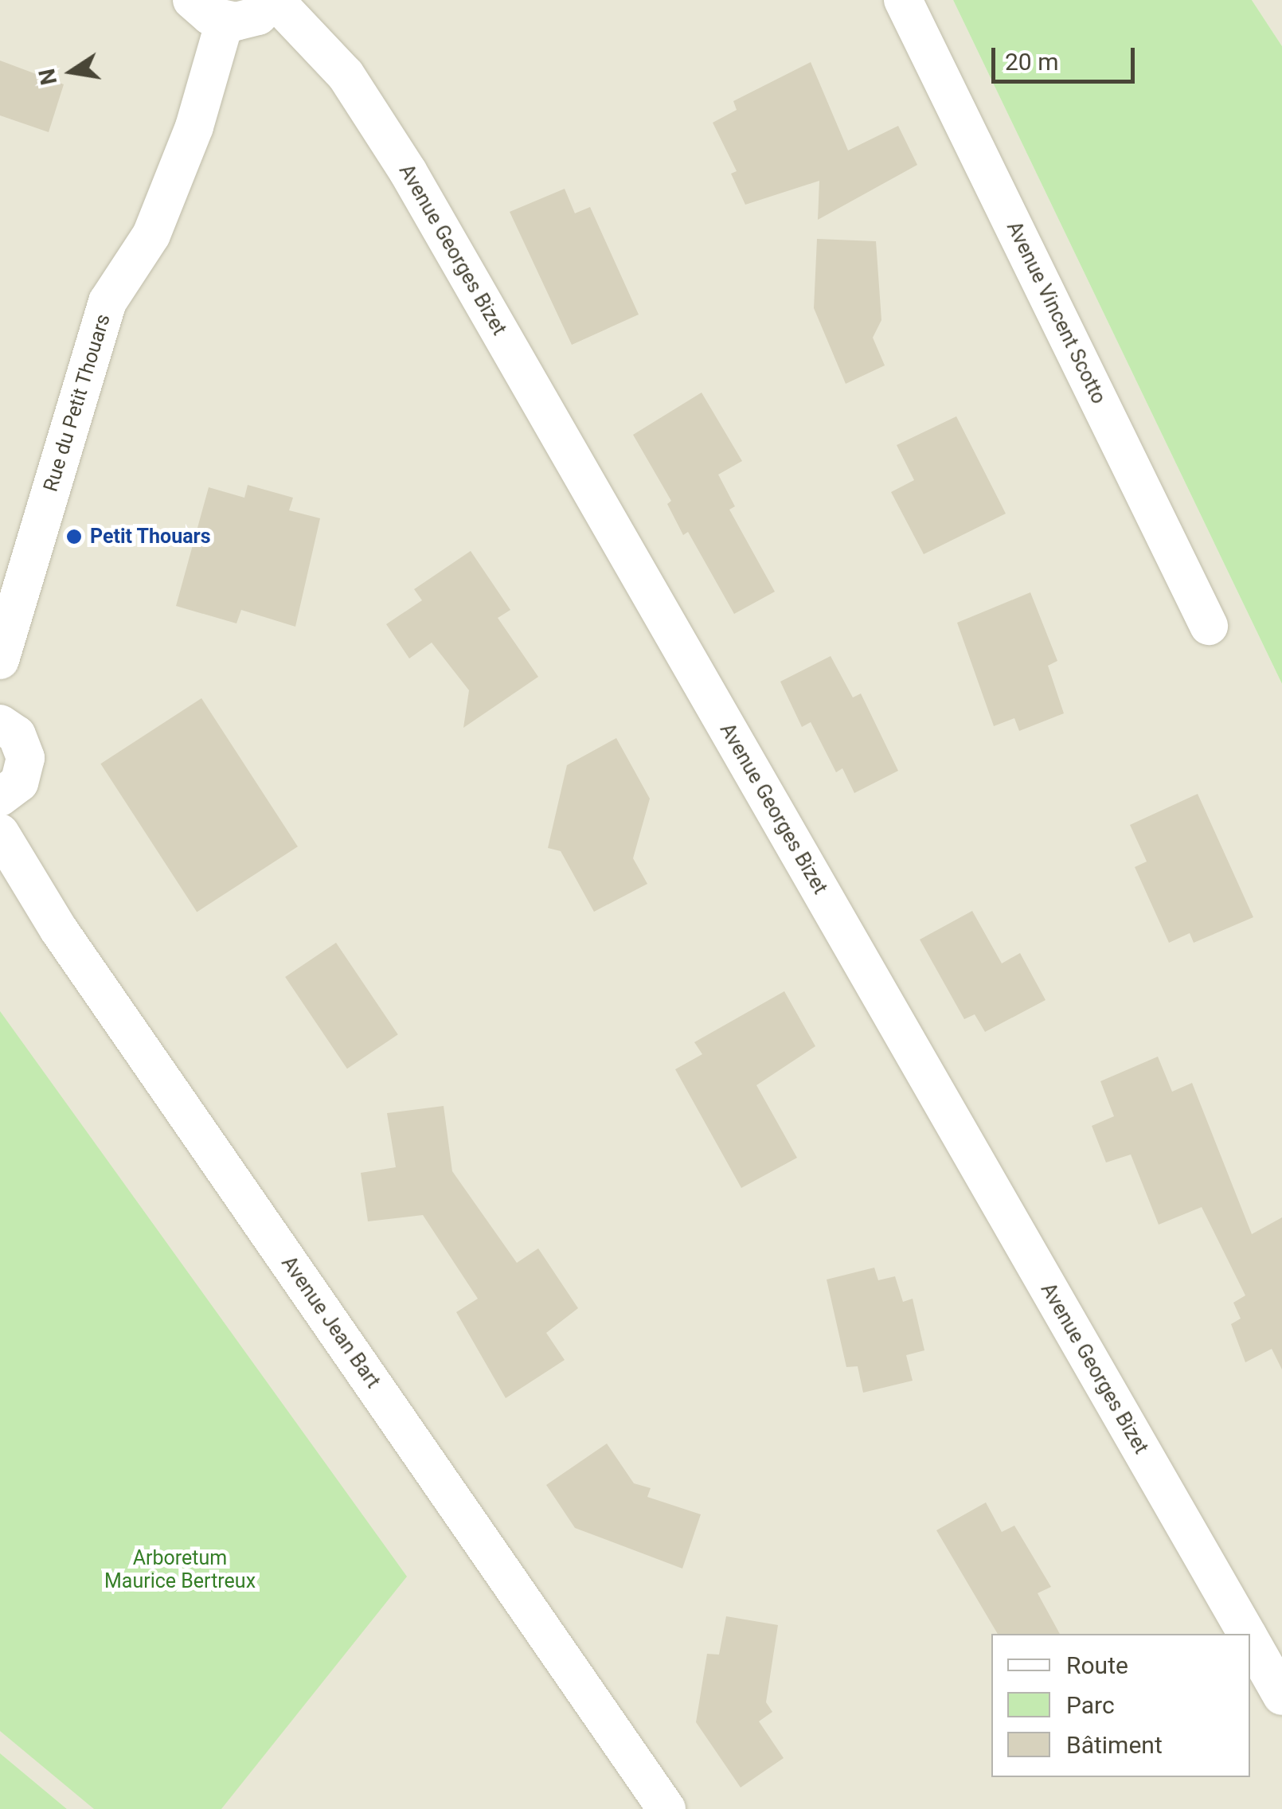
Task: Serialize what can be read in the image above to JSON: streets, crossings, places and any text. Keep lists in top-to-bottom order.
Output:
{
  "streets": {
    "street": [
      "Avenue Georges Bizet",
      "Avenue Vincent Scotto",
      "Rue du Petit Thouars",
      "Avenue Jean Bart"
    ]
  },
  "parks": ["Arboretum Maurice Bertreux"],
  "places": ["Petit Thouars"],
  "legend": ["Route", "Parc", "Bâtiment"],
  "scale_bar": "20 m",
  "north": "left"
}
